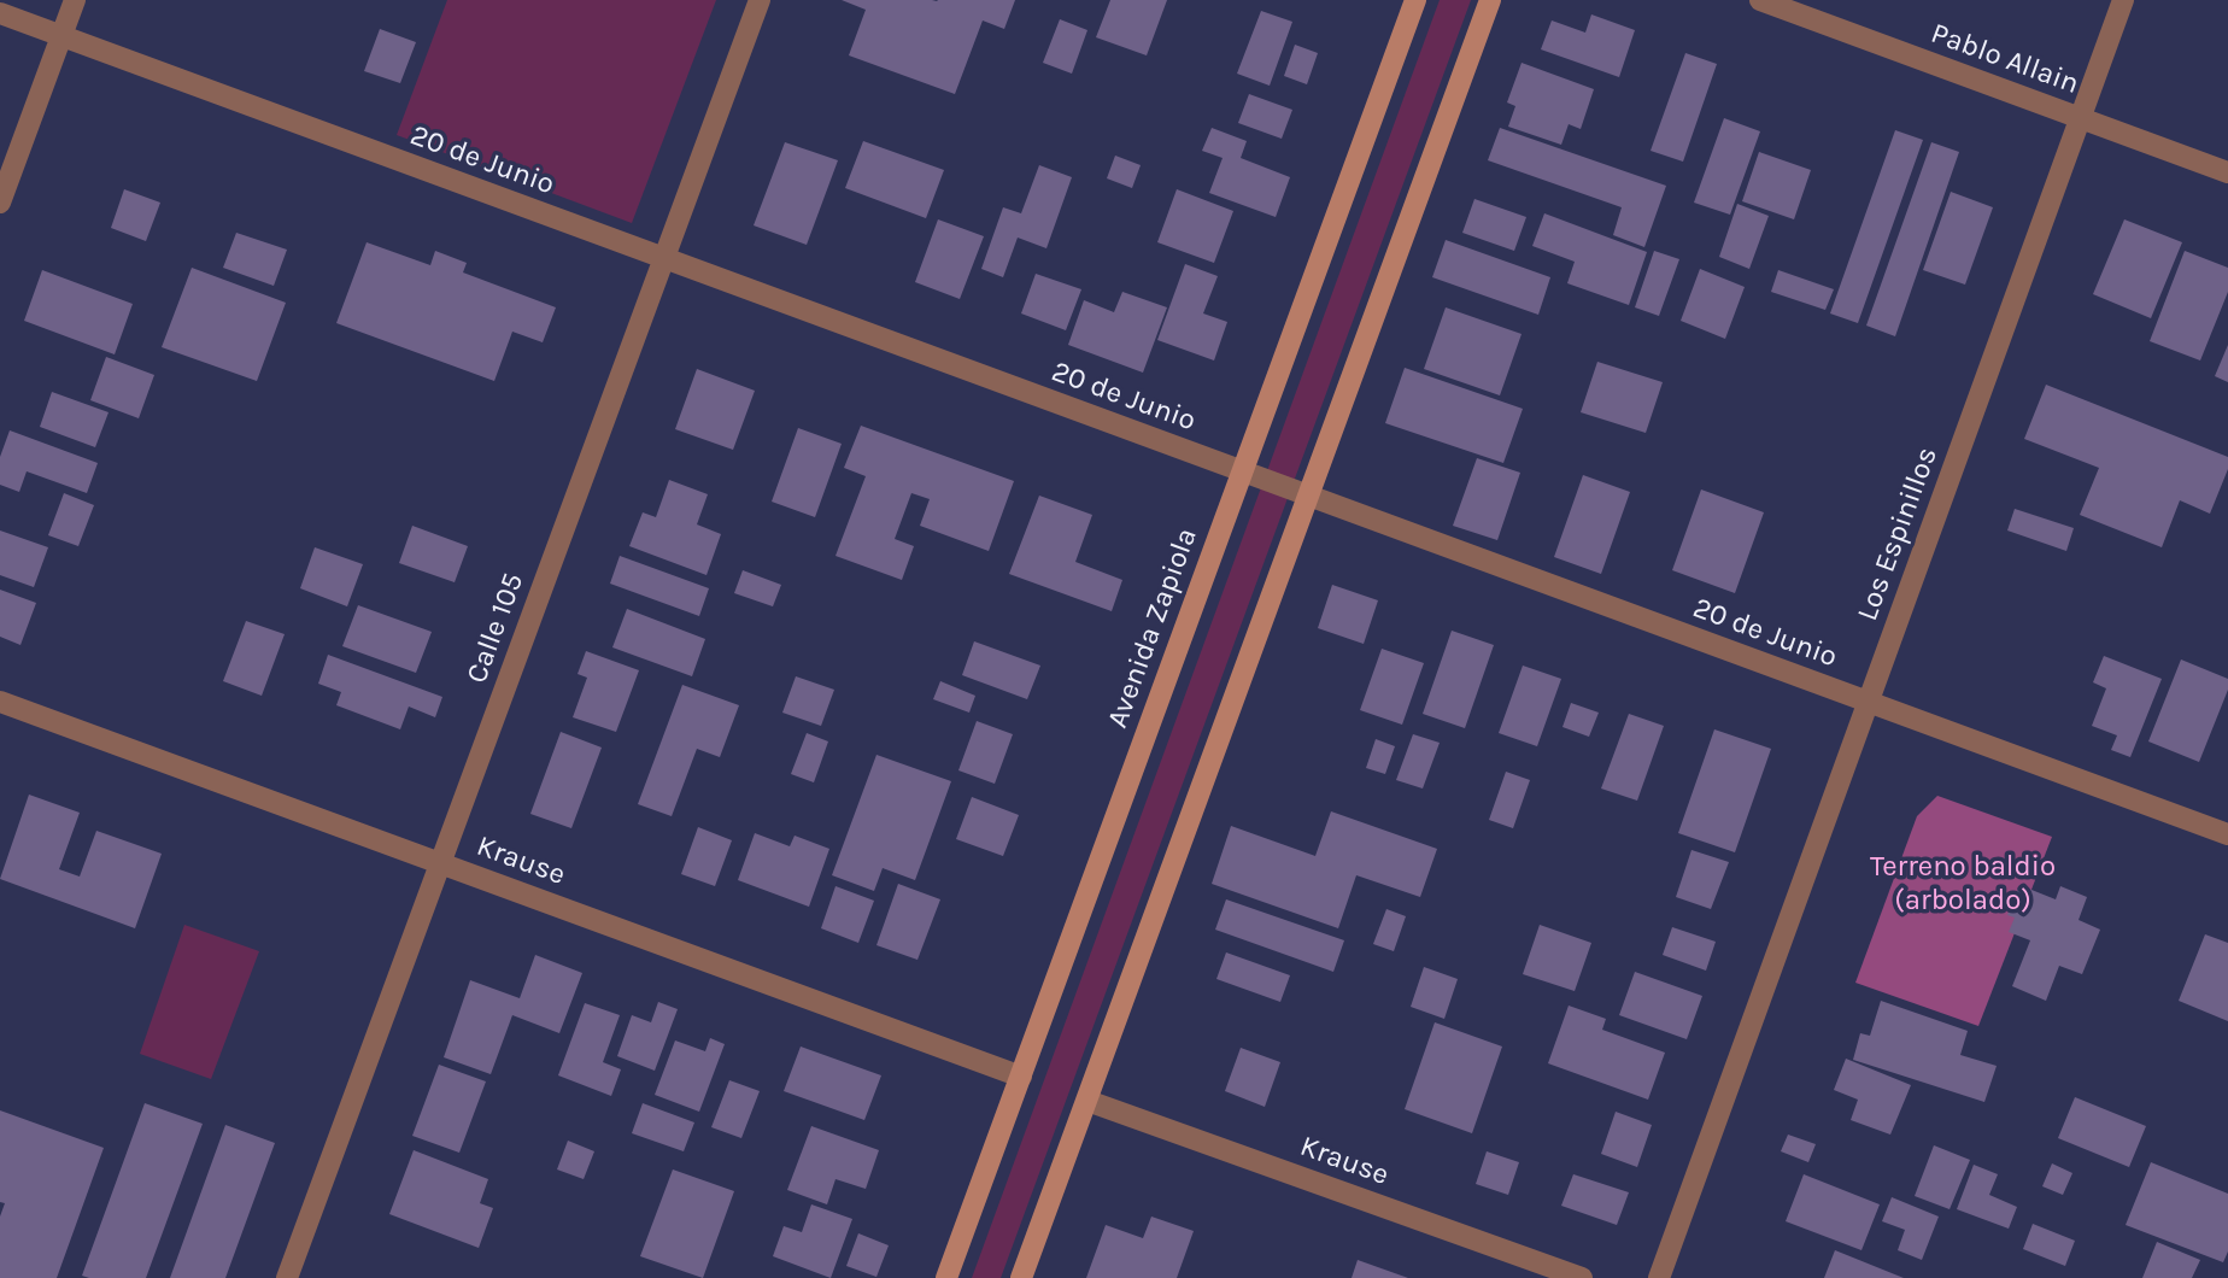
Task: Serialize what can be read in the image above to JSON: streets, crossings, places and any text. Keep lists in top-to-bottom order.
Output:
{
  "streets": {
    "main road": ["Avenida Zapiola"],
    "street": [
      "Pablo Allain",
      "20 de Junio",
      "Los Espinillos",
      "Calle 105",
      "Krause"
    ]
  },
  "crossings": [
    ["Pablo Allain", "Los Espinillos"],
    ["20 de Junio", "Los Espinillos"],
    ["20 de Junio", "Calle 105"],
    ["20 de Junio", "Avenida Zapiola"],
    ["Calle 105", "Krause"],
    ["Avenida Zapiola", "Krause"]
  ],
  "parks": ["Terreno baldio (arbolado)"]
}
